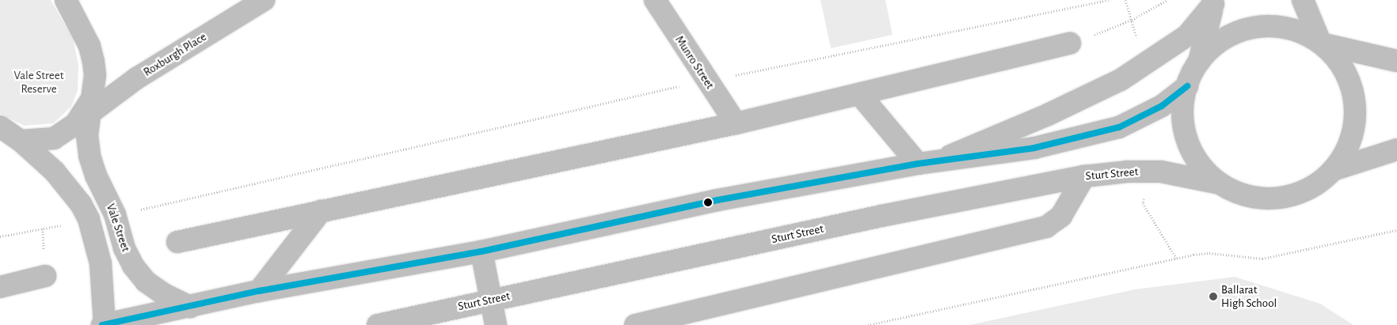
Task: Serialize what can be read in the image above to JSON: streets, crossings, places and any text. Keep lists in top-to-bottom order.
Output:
{
  "streets": {
    "main road": [
      "Roxburgh Place",
      "Munro Street",
      "Sturt Street",
      "Vale Street"
    ]
  },
  "crossings": [
    ["Roxburgh Place", "Vale Street"]
  ],
  "parks": ["Vale Street Reserve"],
  "places": ["Ballarat High School"]
}
